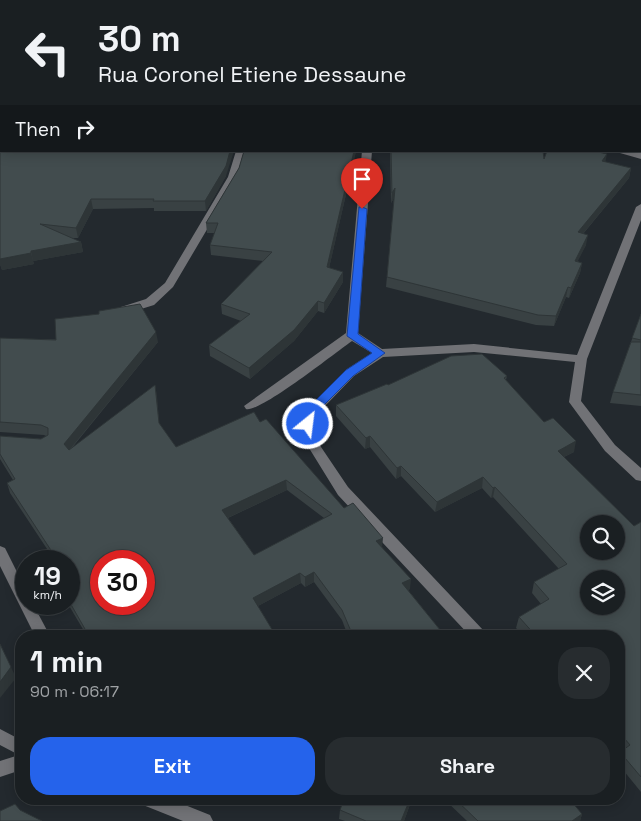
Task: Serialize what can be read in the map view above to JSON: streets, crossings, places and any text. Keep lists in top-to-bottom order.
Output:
{
  "page": {
    "turn": ["30 m", "Rua Coronel Etiene Dessaune"],
    "then": "Then",
    "speed": "19 km/h",
    "limit": "30",
    "heading": ["1 min", "90 m · 06:17"],
    "buttons": ["Exit", "Share"]
  }
}
